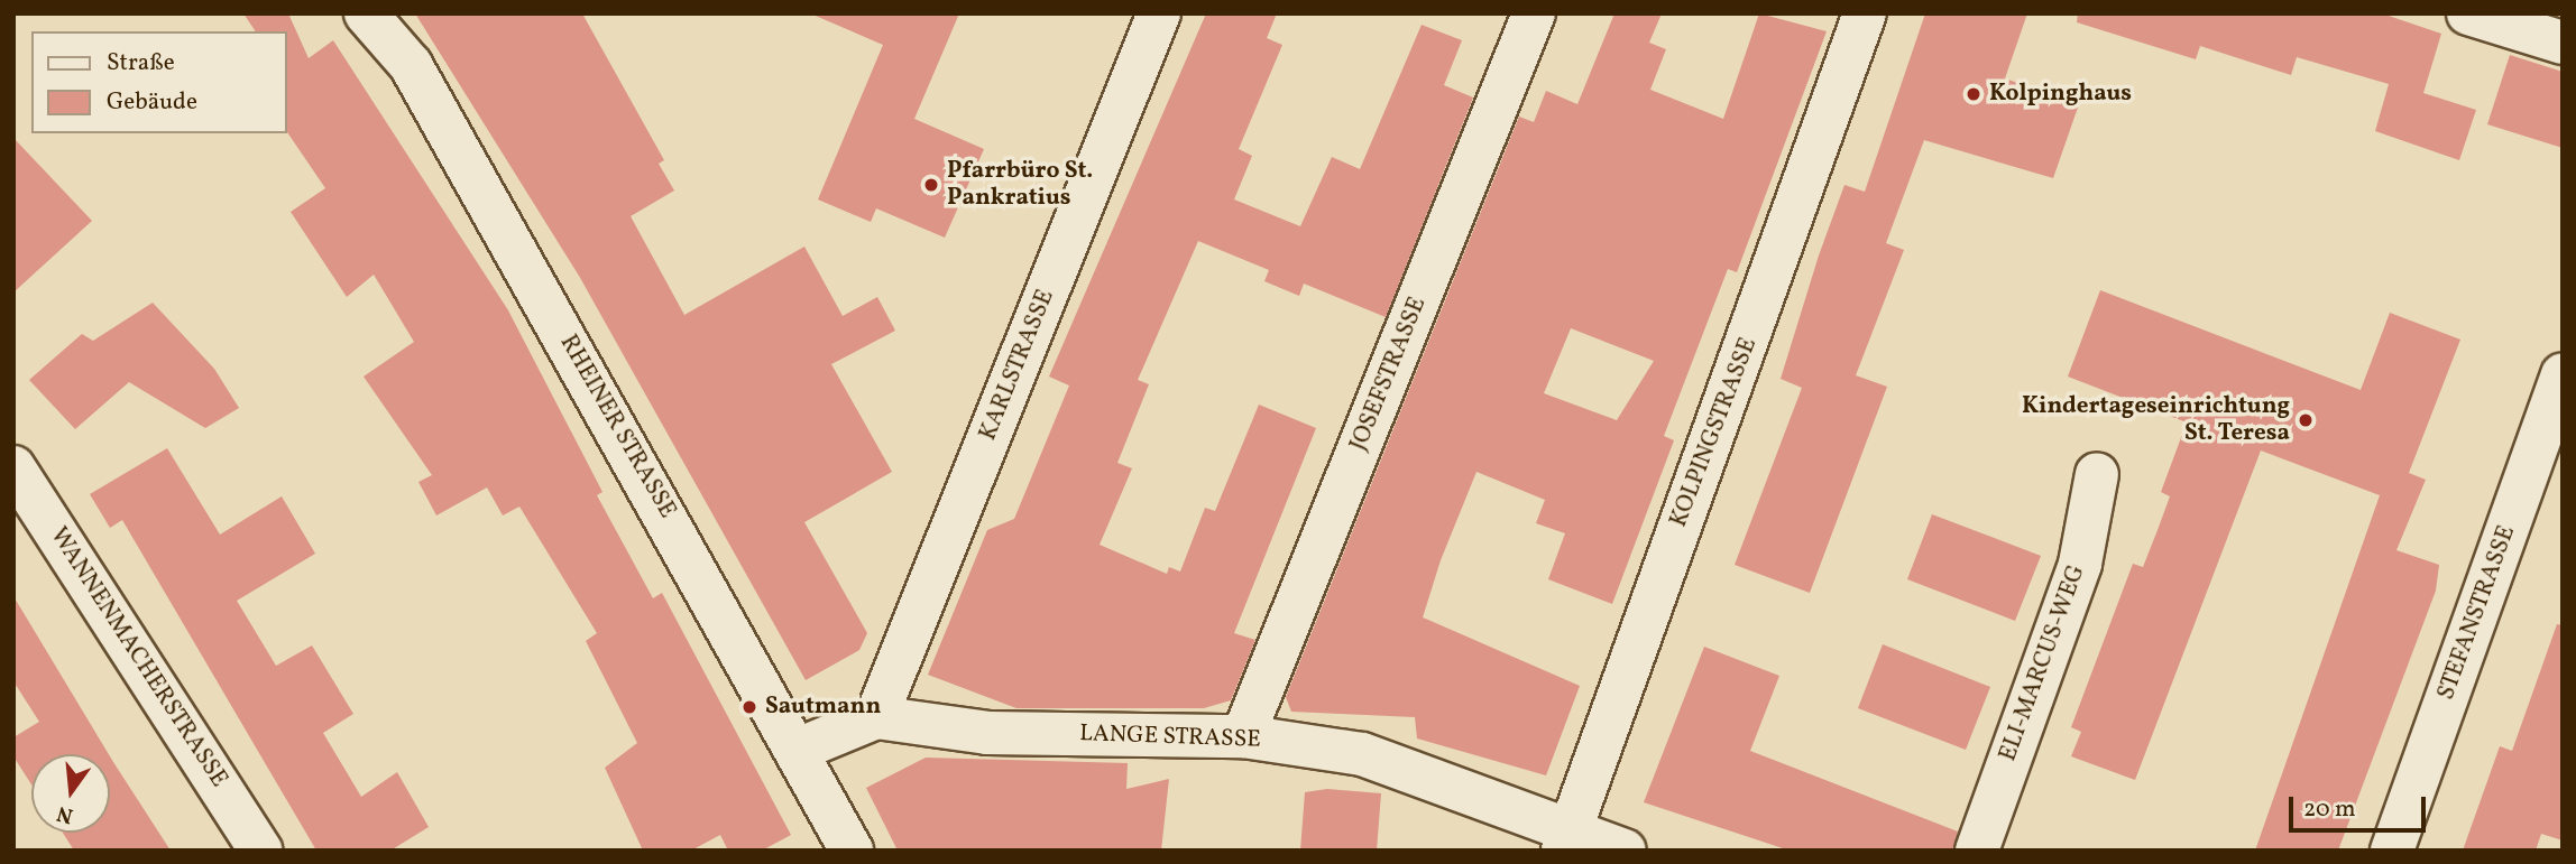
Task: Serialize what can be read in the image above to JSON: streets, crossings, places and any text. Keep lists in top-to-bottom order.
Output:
{
  "streets": {
    "street": [
      "KARLSTRASSE",
      "JOSEFSTRASSE",
      "RHEINER STRASSE",
      "KOLPINGSTRASSE",
      "STEFANSTRASSE",
      "WANNENMACHERSTRASSE",
      "ELI-MARCUS-WEG",
      "LANGE STRASSE"
    ]
  },
  "crossings": [
    ["KARLSTRASSE", "LANGE STRASSE"],
    ["JOSEFSTRASSE", "LANGE STRASSE"],
    ["KOLPINGSTRASSE", "LANGE STRASSE"]
  ],
  "places": [
    "Kolpinghaus",
    "Pfarrbüro St. Pankratius",
    "Kindertageseinrichtung St. Teresa",
    "Sautmann"
  ],
  "legend": ["Straße", "Gebäude"],
  "scale_bar": "20 m",
  "north": "bottom"
}
